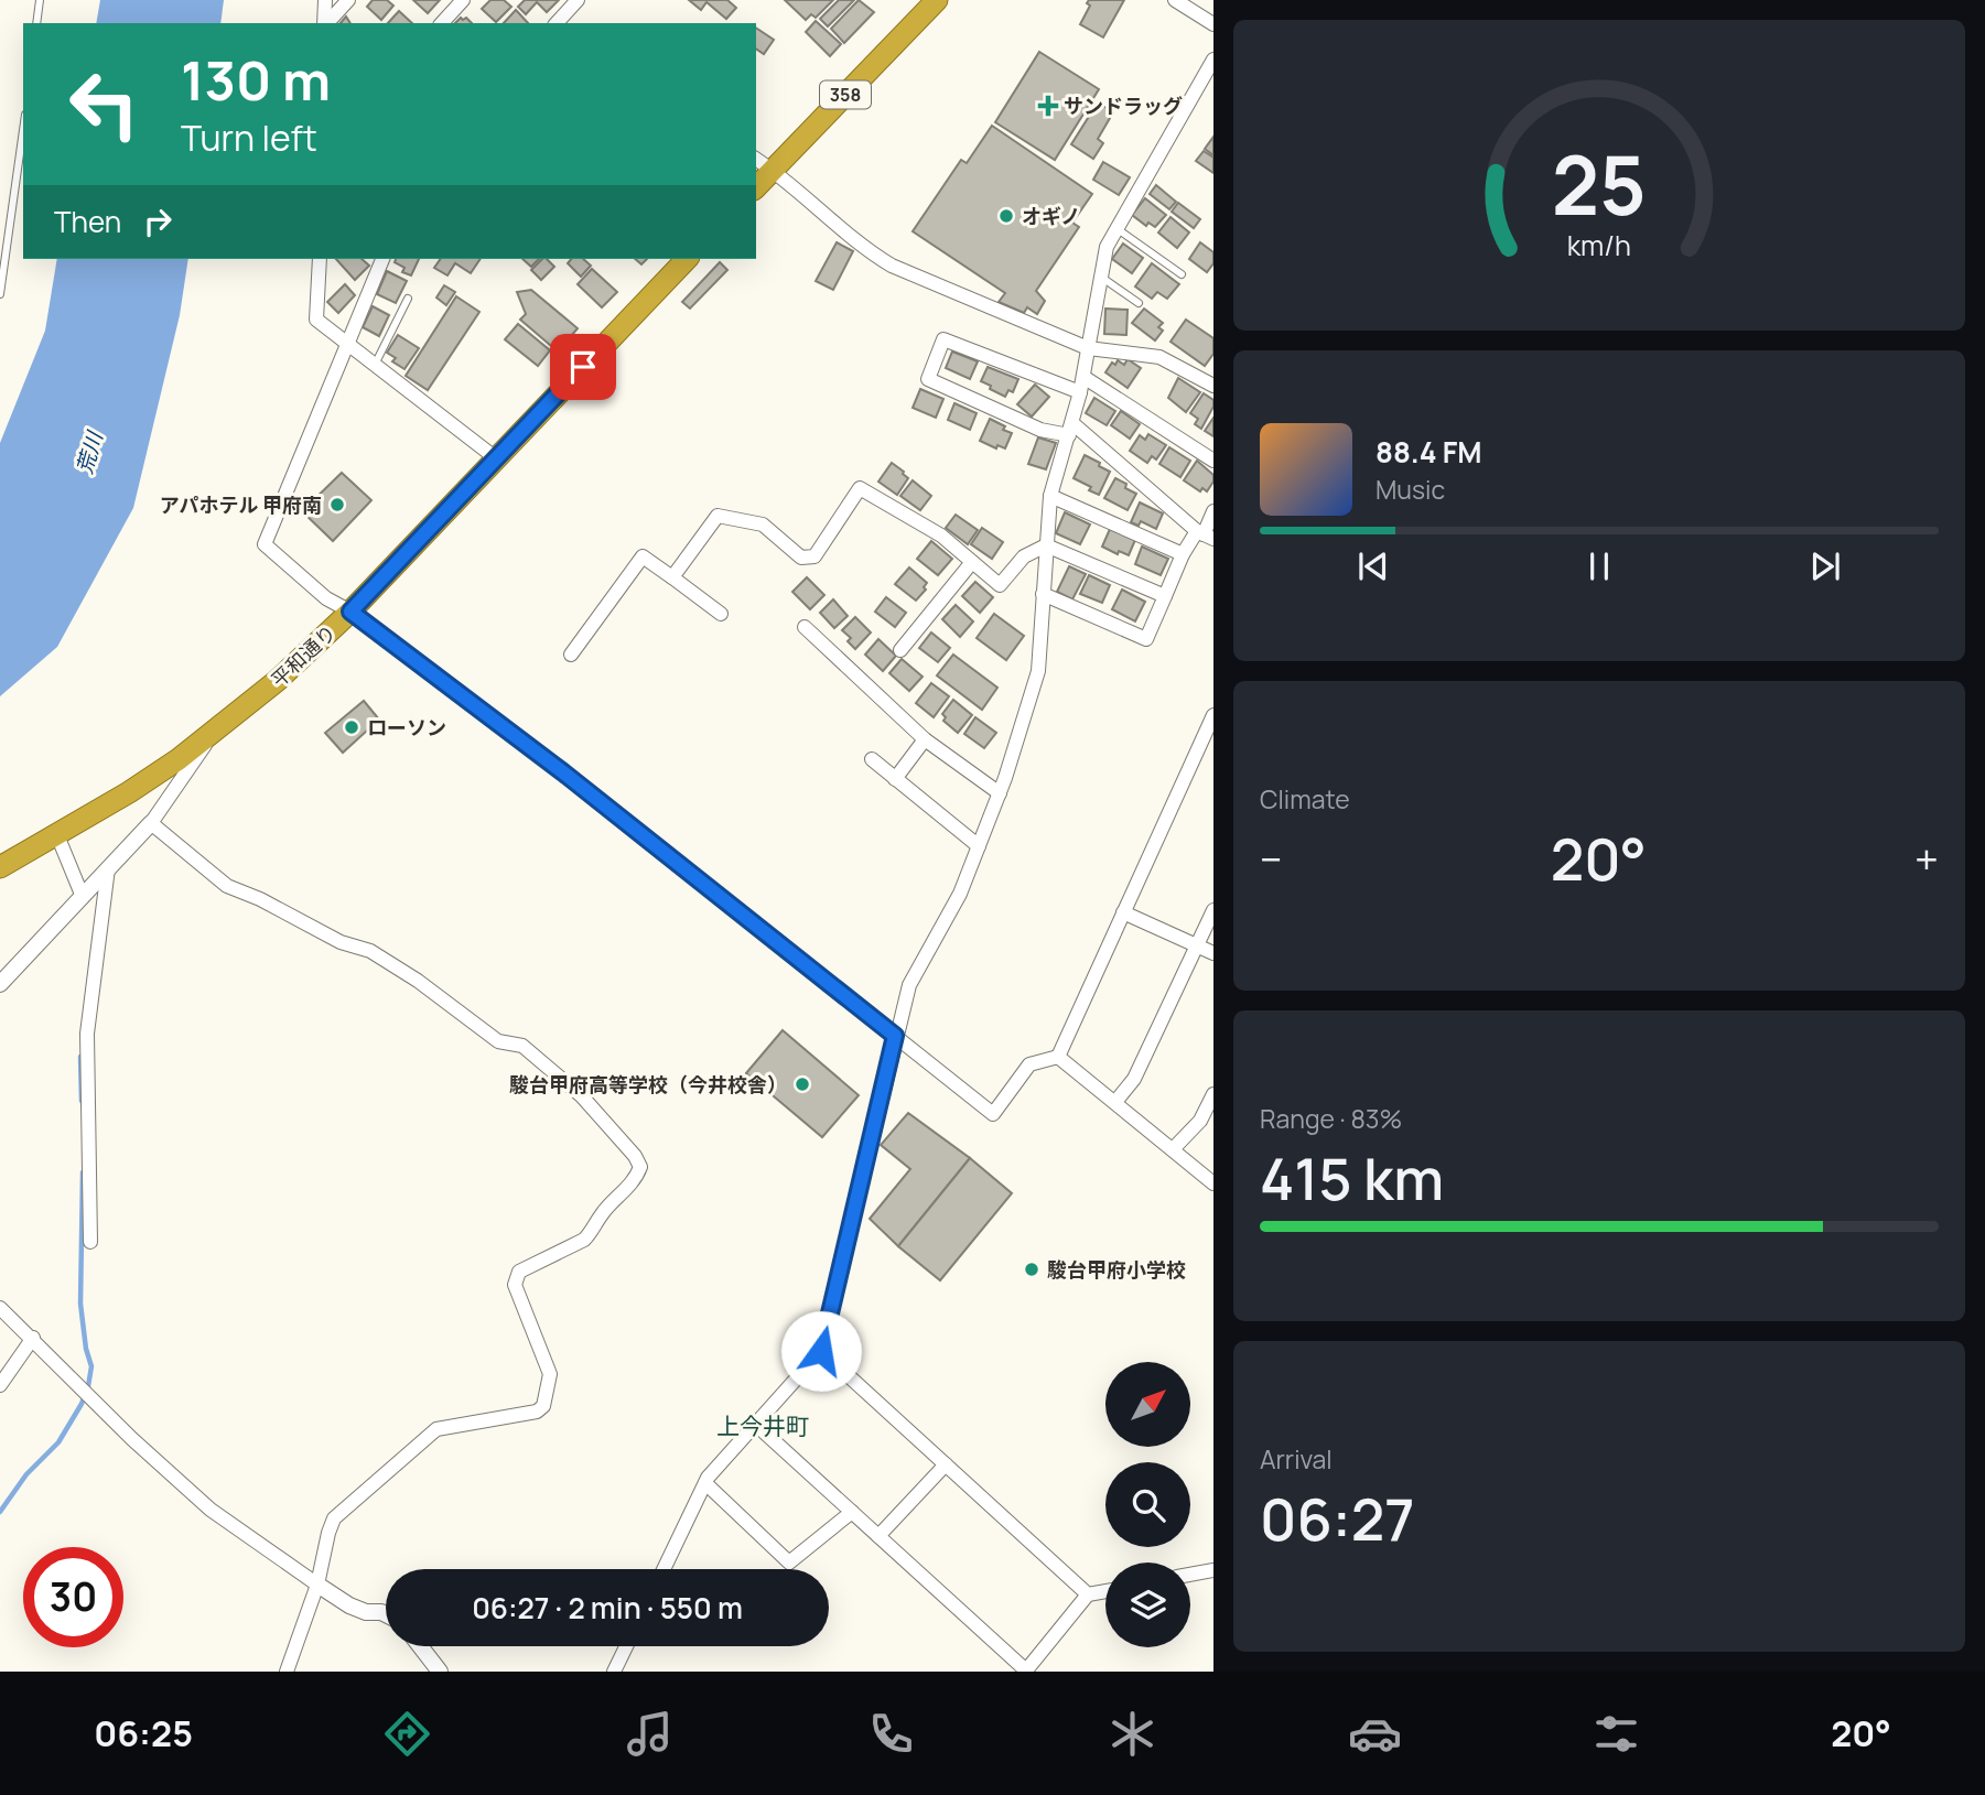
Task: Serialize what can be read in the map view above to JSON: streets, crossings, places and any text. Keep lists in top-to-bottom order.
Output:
{
  "streets": {
    "highway": ["358", "平和通り"]
  },
  "districts": ["上今井町"],
  "water": ["荒川"],
  "places": {
    "health": ["サンドラッグ"],
    "other": [
      "オギノ",
      "アパホテル 甲府南",
      "ローソン",
      "駿台甲府高等学校（今井校舎）",
      "駿台甲府小学校"
    ]
  },
  "north": "top right",
  "page": {
    "turn": ["130 m", "Turn left"],
    "then": "Then",
    "song": ["88.4 FM", "Music"],
    "tile": [
      "Climate",
      ["Range · 83%", "415 km"],
      ["Arrival", "06:27"]
    ],
    "heat": ["−", "20°", "+"],
    "limit": "30",
    "trip": "06:27 · 2 min · 550 m",
    "tabs": ["06:25", "20°"],
    "gauge": ["25", "km/h"]
  }
}
